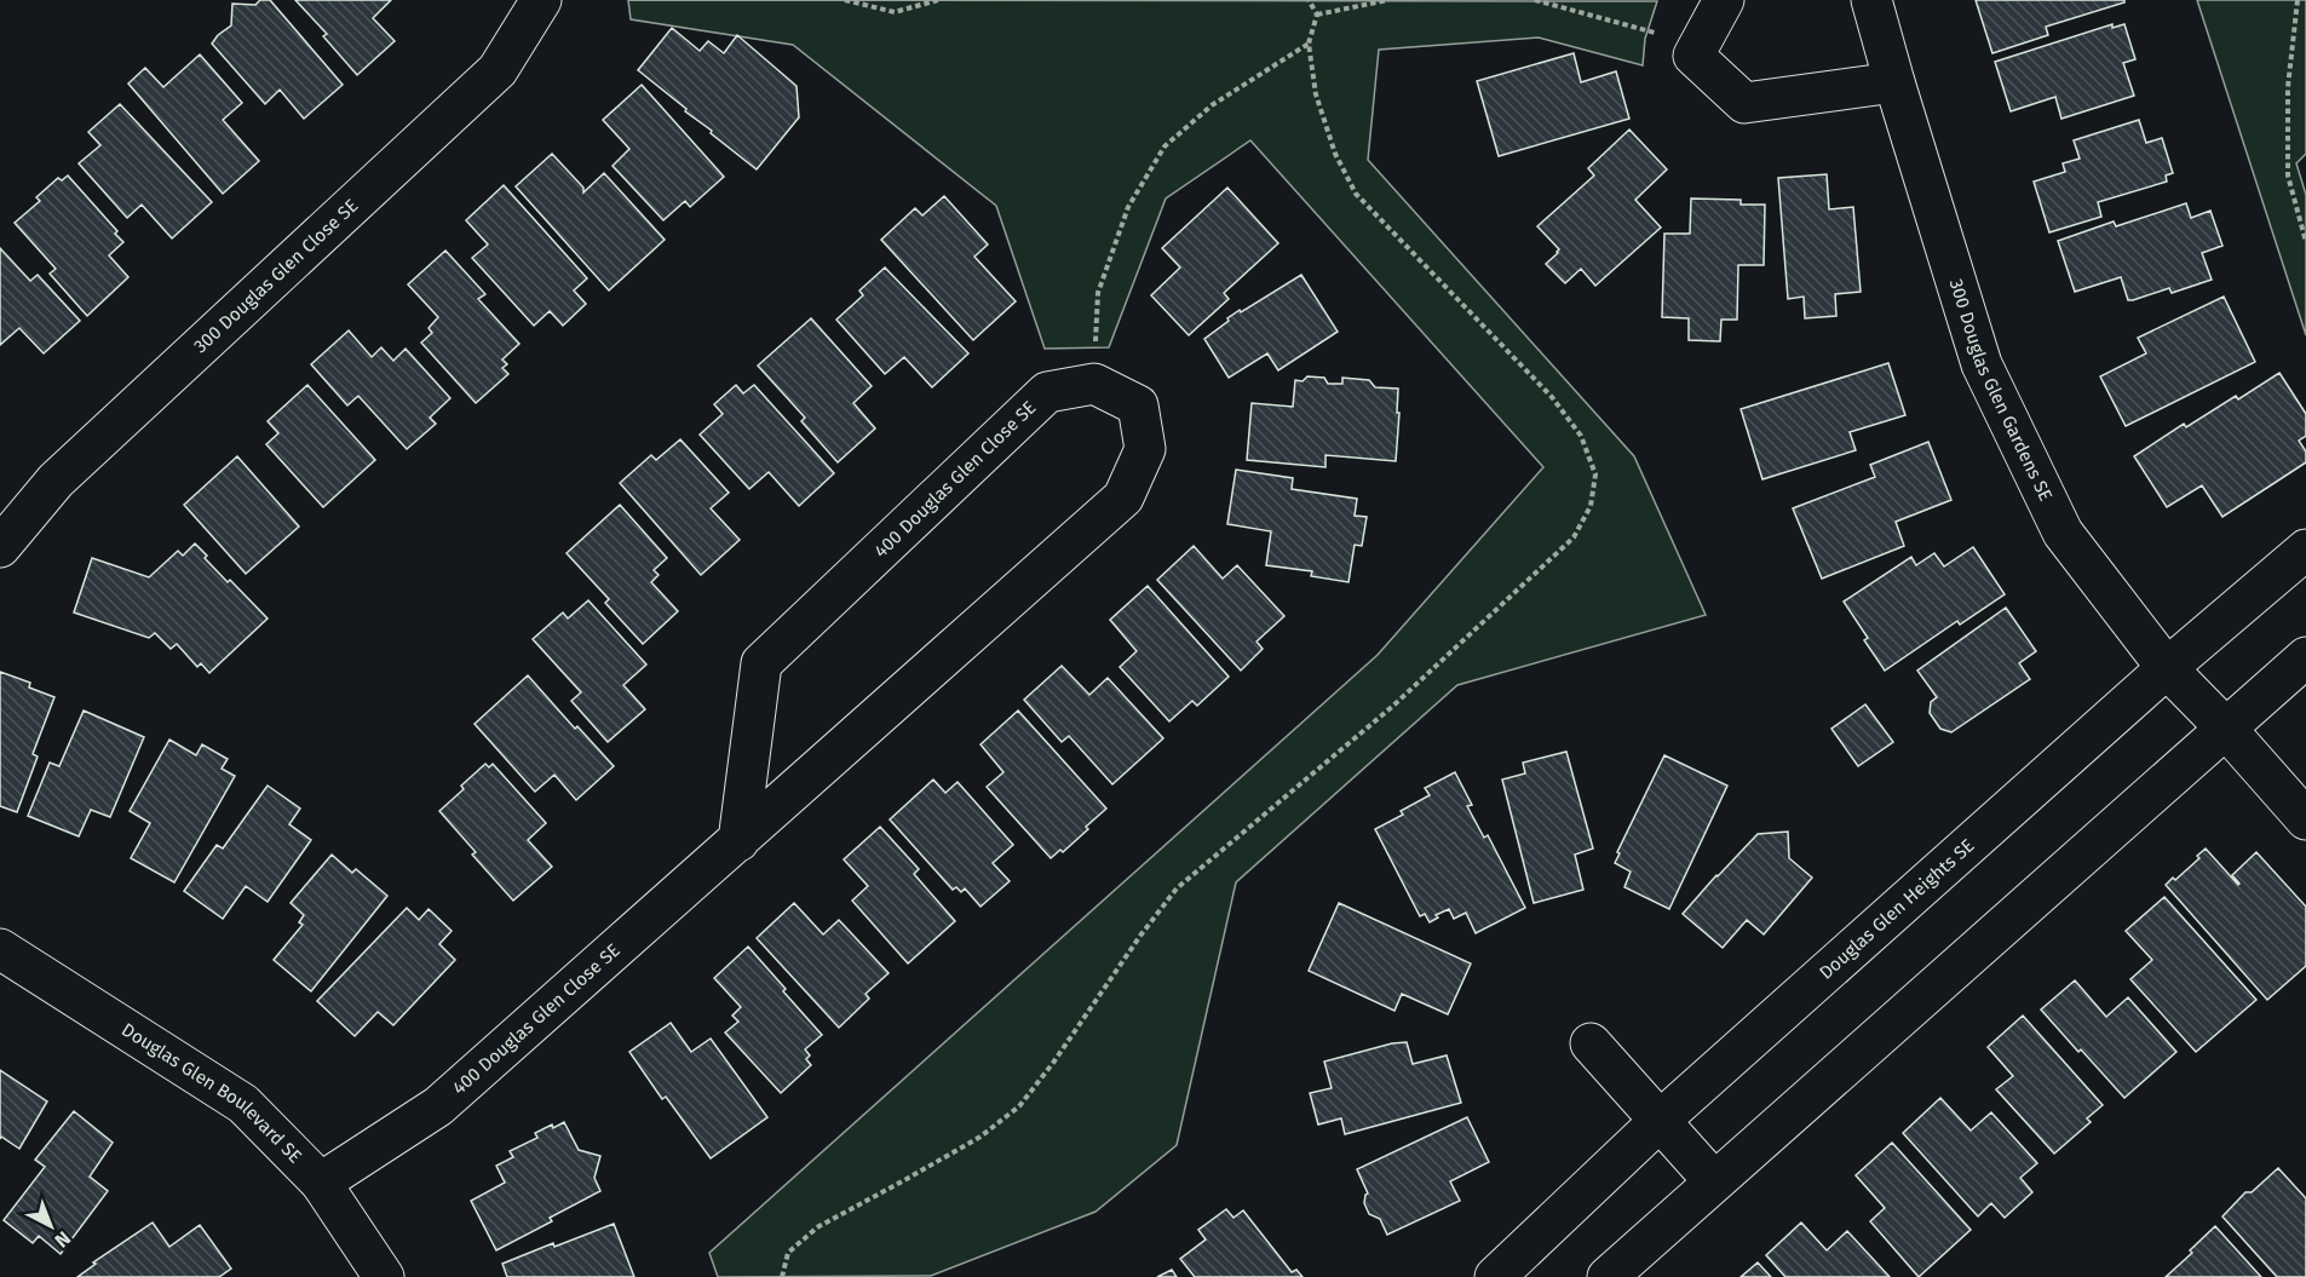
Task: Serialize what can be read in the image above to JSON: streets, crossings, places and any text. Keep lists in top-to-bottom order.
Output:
{
  "streets": {
    "street": [
      "300 Douglas Glen Close SE",
      "300 Douglas Glen Gardens SE",
      "400 Douglas Glen Close SE",
      "Douglas Glen Heights SE",
      "Douglas Glen Boulevard SE"
    ]
  },
  "crossings": [
    ["300 Douglas Glen Gardens SE", "Douglas Glen Heights SE"],
    ["400 Douglas Glen Close SE", "Douglas Glen Boulevard SE"]
  ],
  "north": "bottom right"
}
